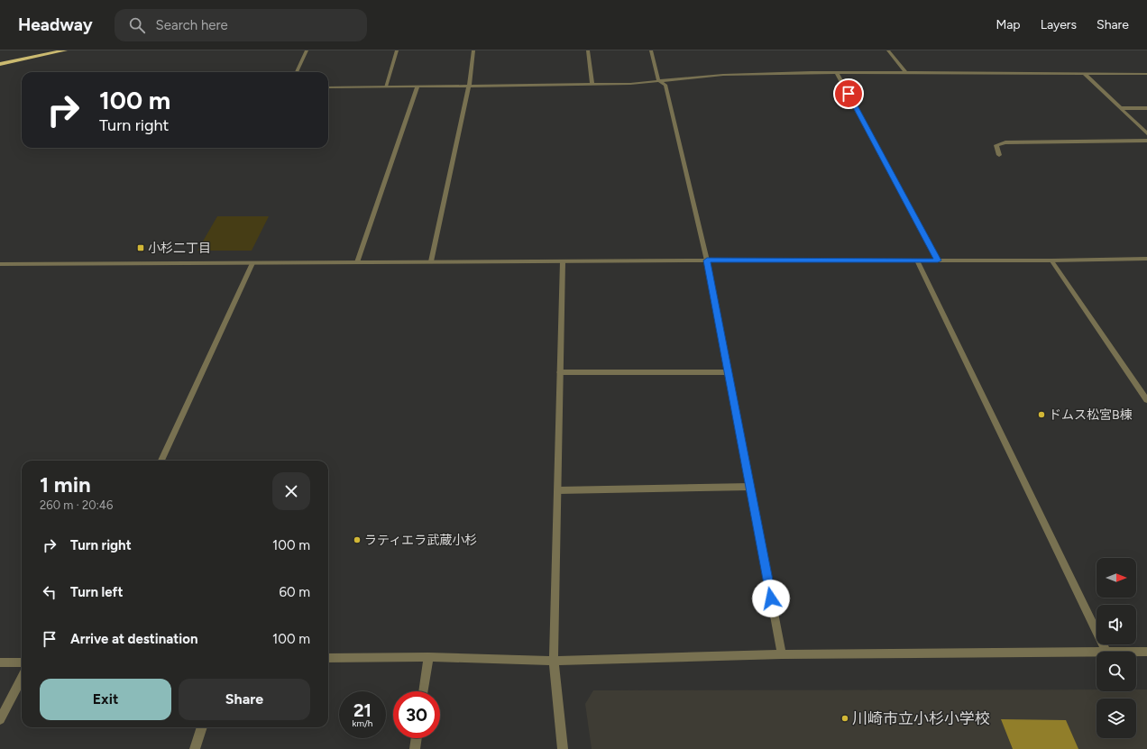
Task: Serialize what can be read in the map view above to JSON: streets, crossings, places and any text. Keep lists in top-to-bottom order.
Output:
{
  "places": {
    "transit": ["小杉二丁目"],
    "other": ["ドムス松宮B棟", "ラティエラ武蔵小杉", "川崎市立小杉小学校"]
  },
  "north": "right",
  "page": {
    "header": "Headway",
    "search": "Search here",
    "nav": ["Map", "Layers", "Share"],
    "turn": ["100 m", "Turn right"],
    "heading": ["1 min", "260 m · 20:46"],
    "list": [
      {
        "name": "Turn right",
        "value": "100 m"
      },
      {
        "name": "Turn left",
        "value": "60 m"
      },
      {
        "name": "Arrive at destination",
        "value": "100 m"
      }
    ],
    "buttons": ["Exit", "Share"],
    "speed": "21 km/h",
    "limit": "30"
  }
}
